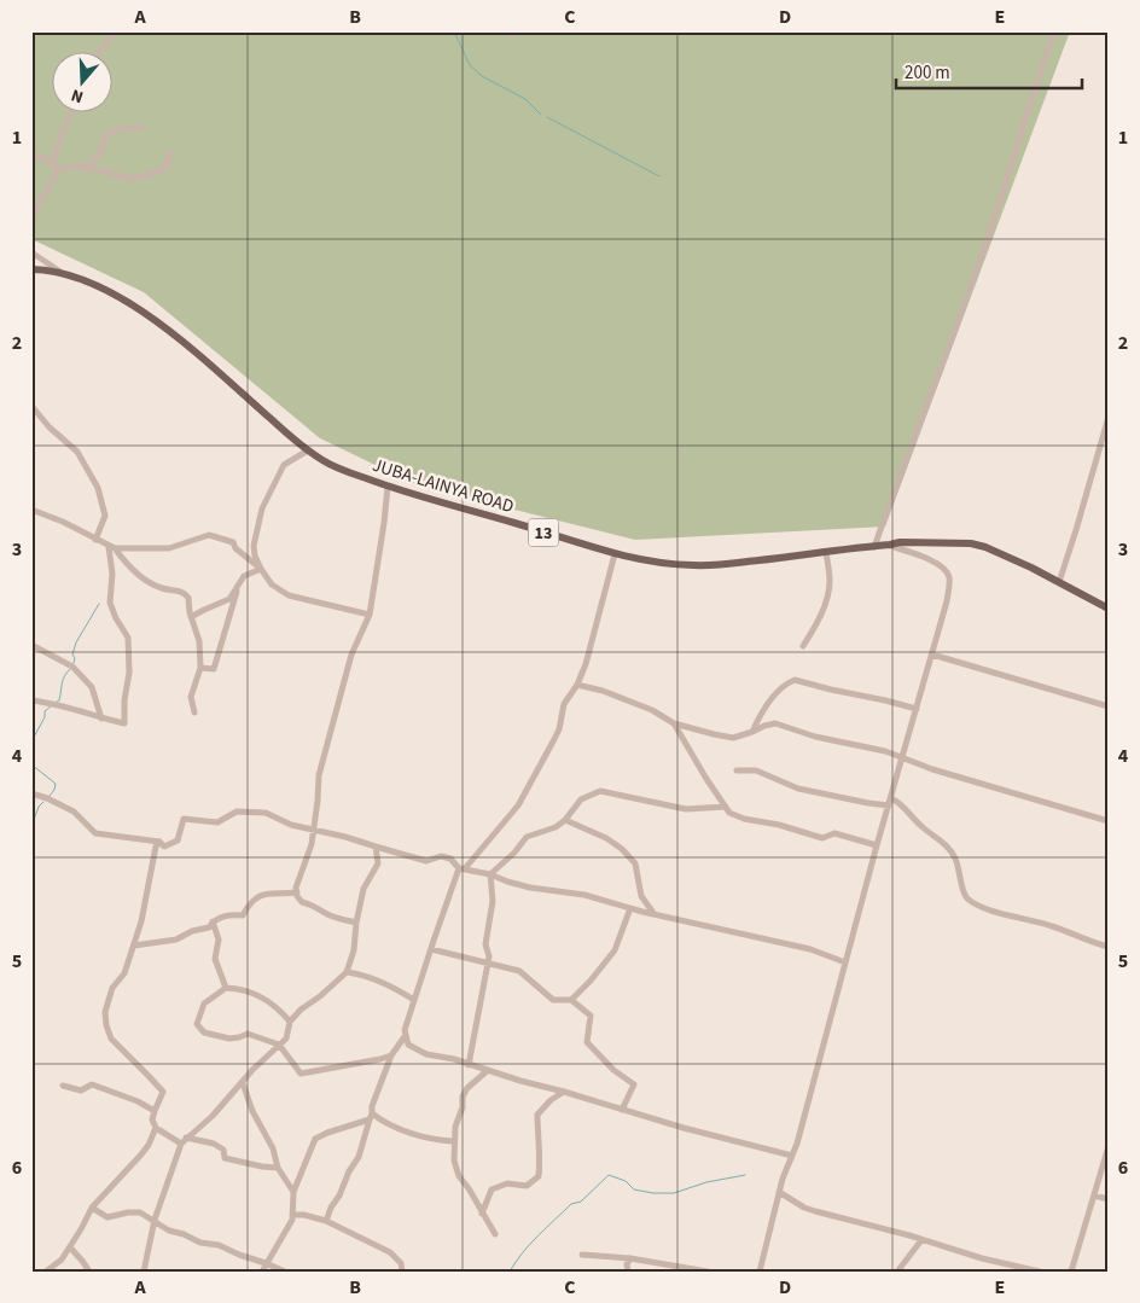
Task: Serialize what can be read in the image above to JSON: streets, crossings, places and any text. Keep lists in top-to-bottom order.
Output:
{
  "streets": {
    "main road": ["JUBA-LAINYA ROAD", "13"]
  },
  "scale_bar": "200 m",
  "north": "bottom",
  "grid": {
    "columns": [
      "A",
      "B",
      "C",
      "D",
      "E"
    ],
    "rows": [
      "1",
      "2",
      "3",
      "4",
      "5",
      "6"
    ]
  }
}
